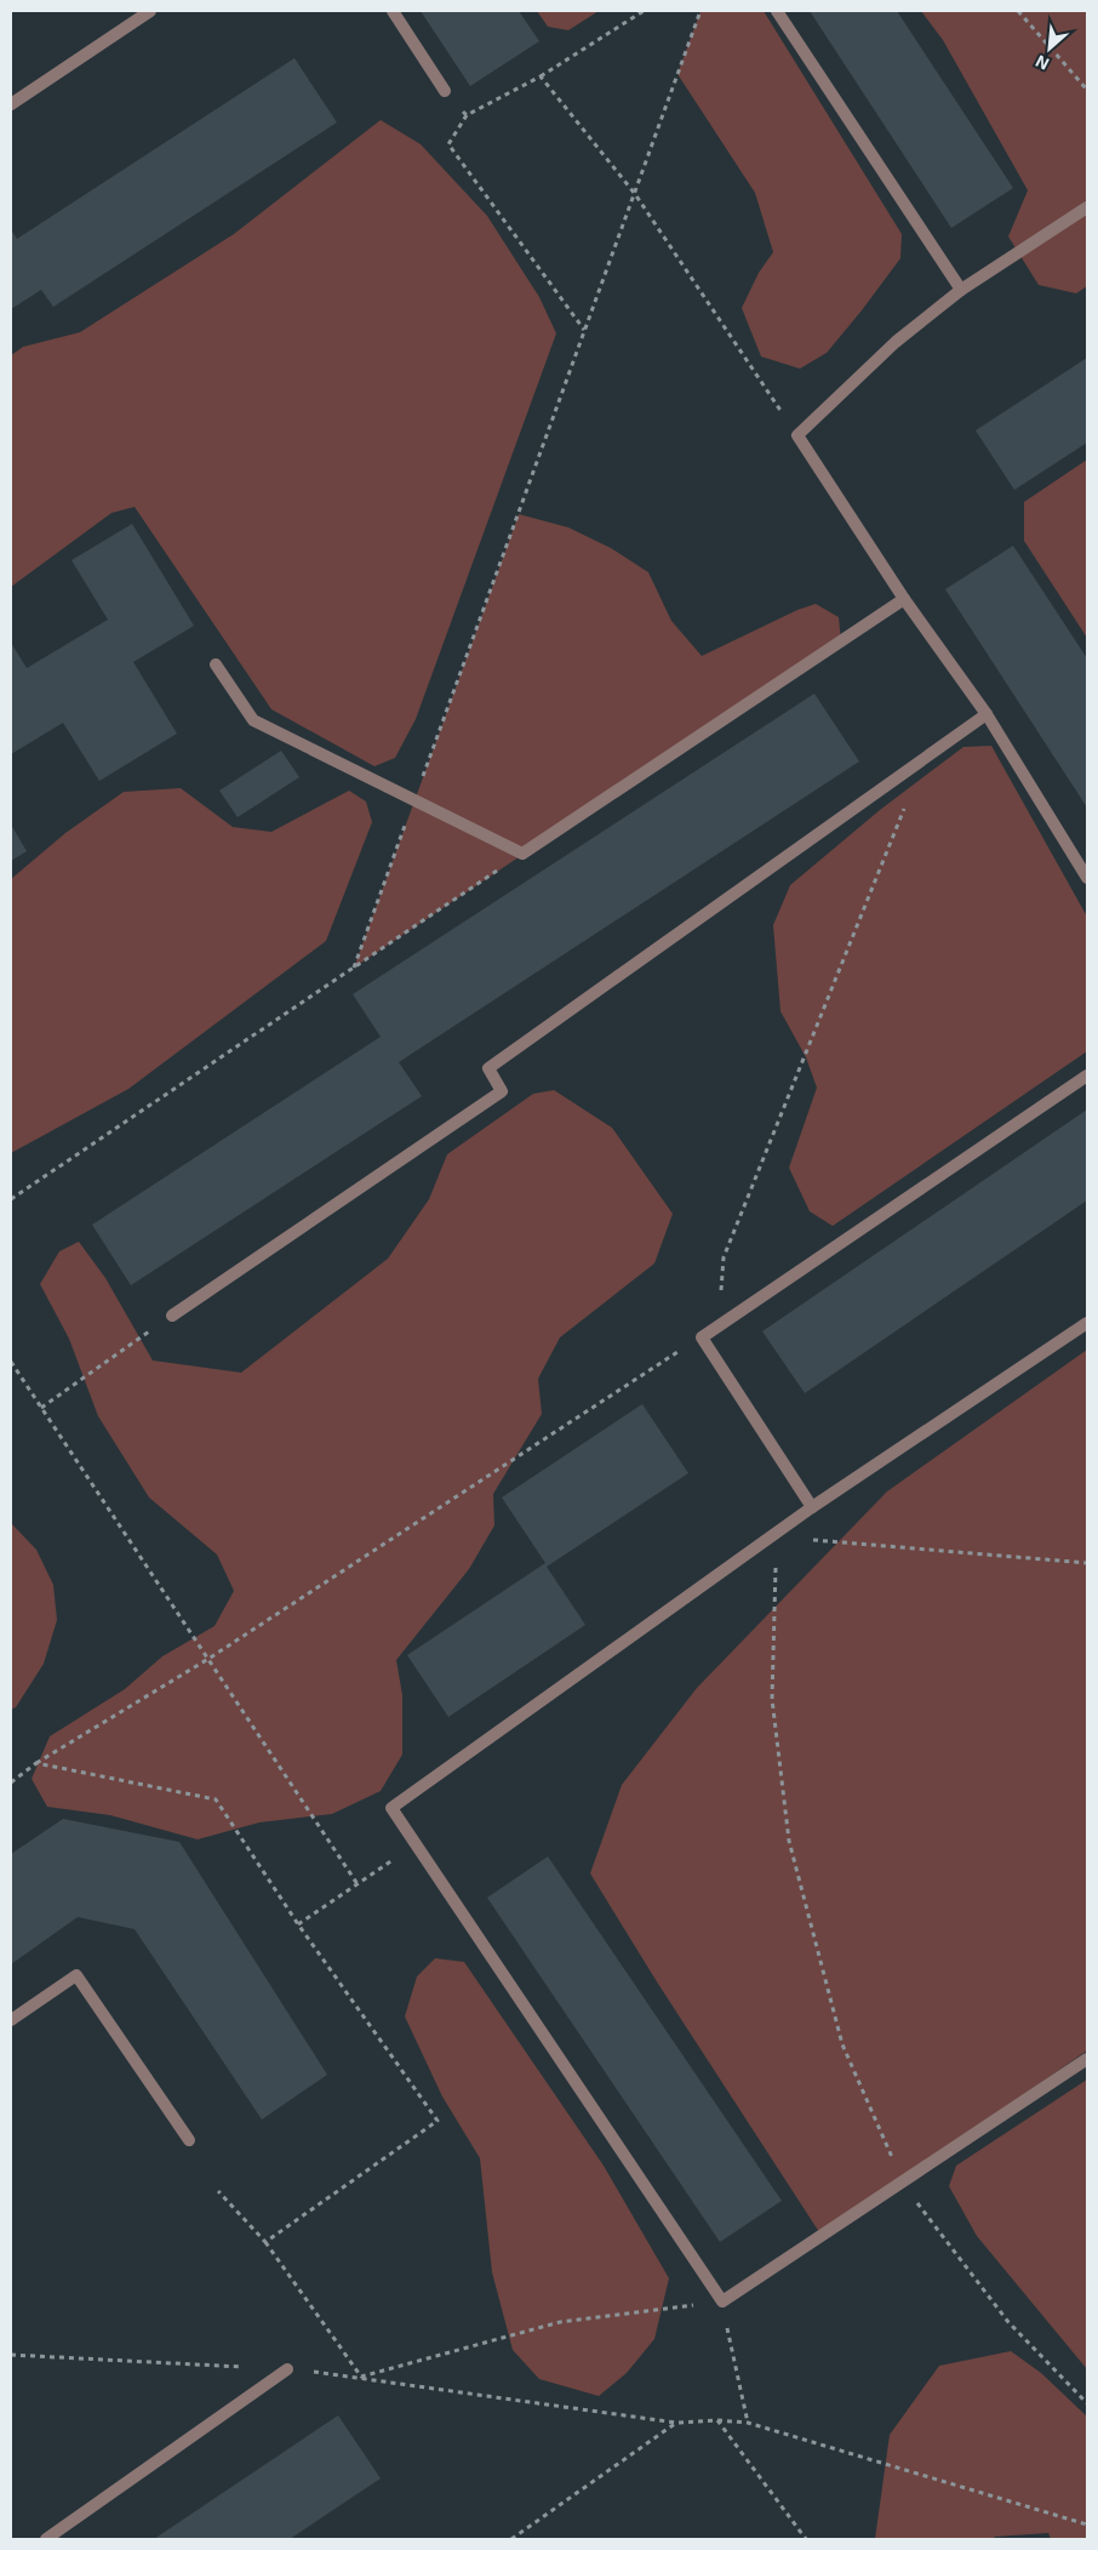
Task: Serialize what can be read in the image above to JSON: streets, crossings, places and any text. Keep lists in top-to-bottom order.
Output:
{
  "north": "bottom left"
}
